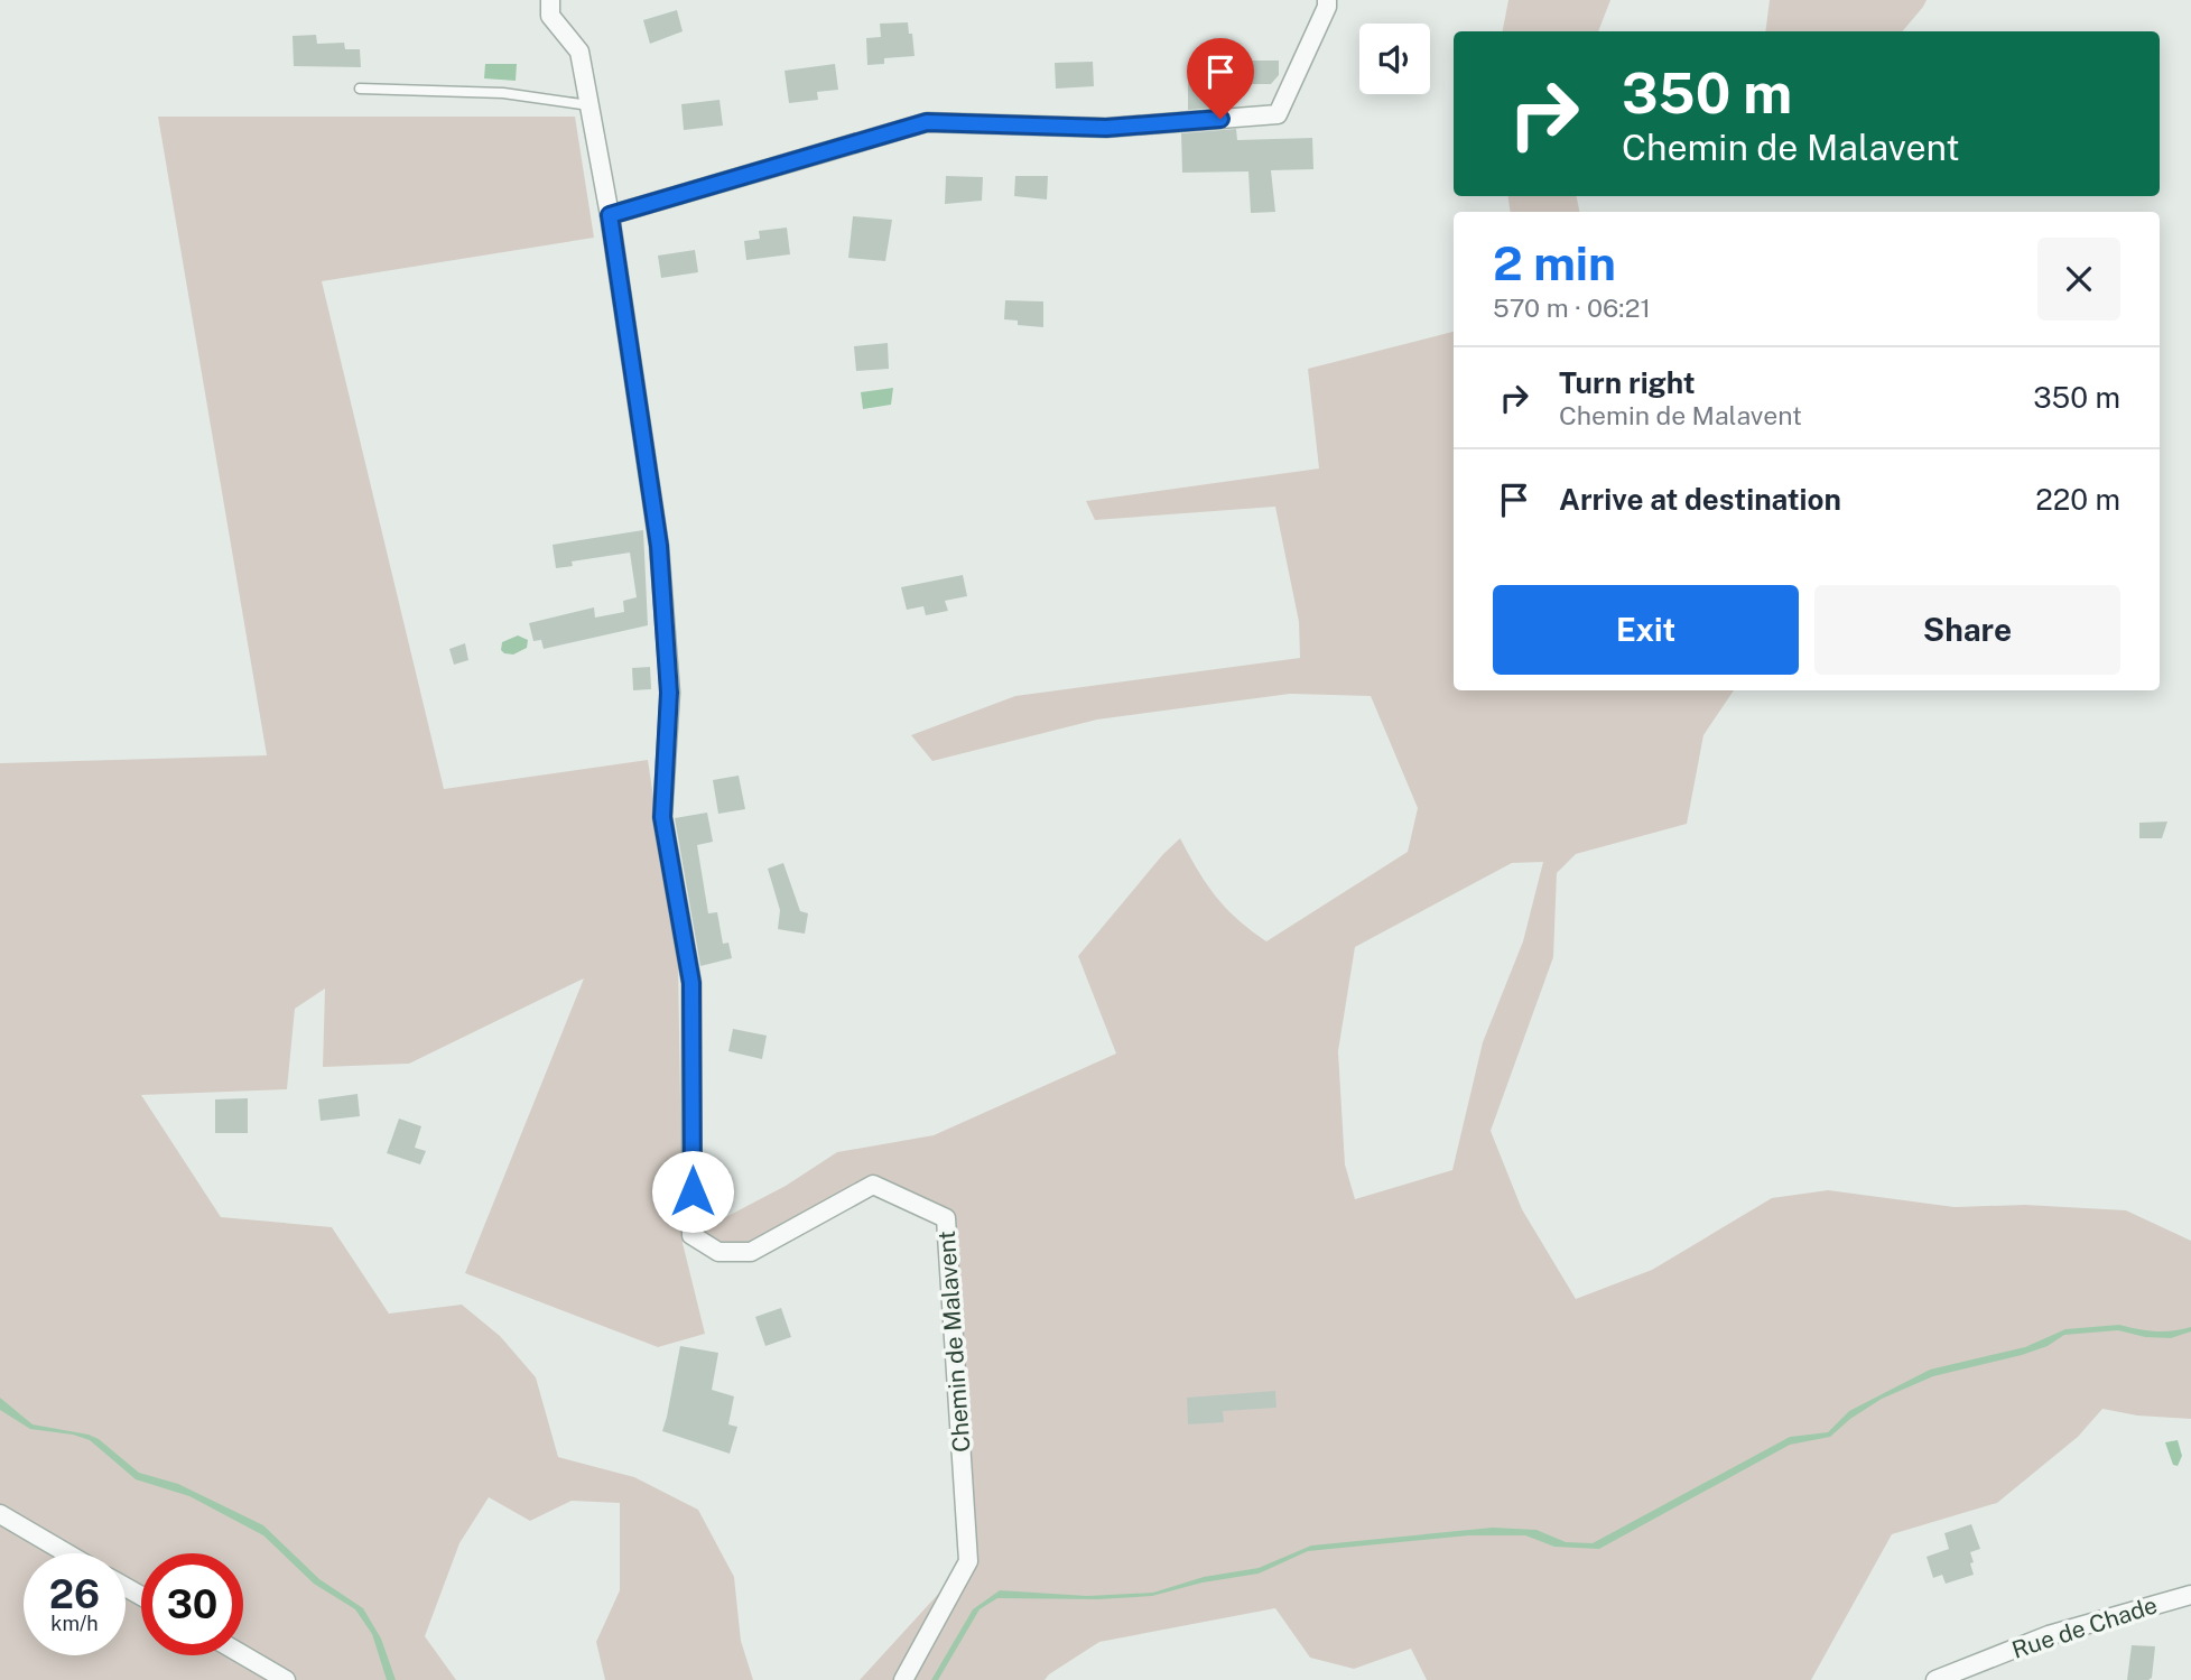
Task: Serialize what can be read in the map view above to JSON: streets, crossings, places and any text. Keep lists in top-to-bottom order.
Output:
{
  "streets": {
    "street": ["Chemin de Malavent", "Rue de Chade"]
  },
  "page": {
    "turn": ["350 m", "Chemin de Malavent"],
    "heading": ["2 min", "570 m · 06:21"],
    "list": [
      {
        "name": "Turn right",
        "note": "Chemin de Malavent",
        "value": "350 m"
      },
      {
        "name": "Arrive at destination",
        "value": "220 m"
      }
    ],
    "buttons": ["Exit", "Share"],
    "speed": "26 km/h",
    "limit": "30"
  }
}
